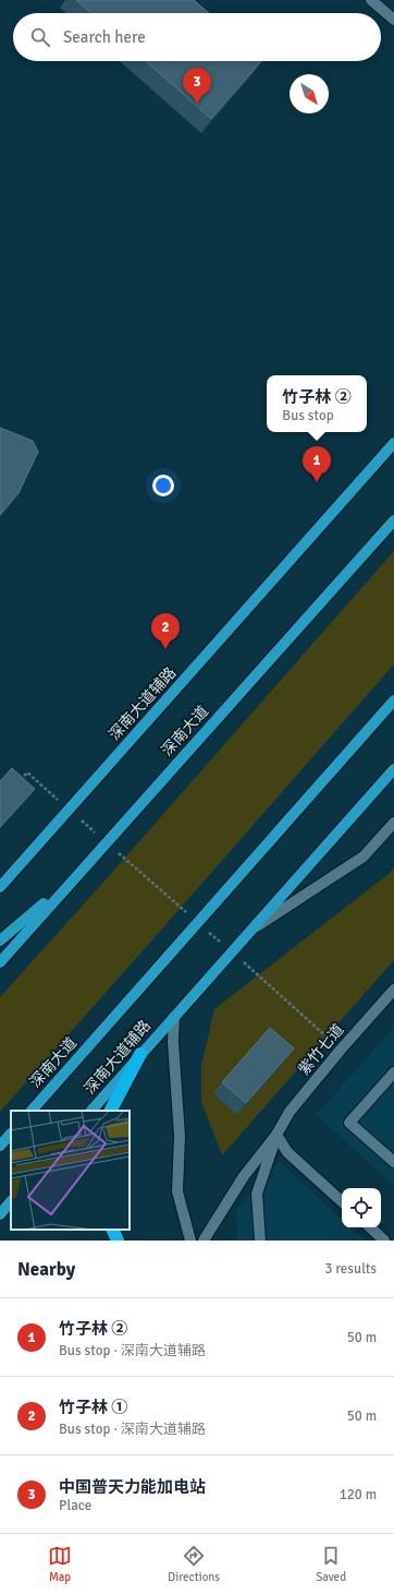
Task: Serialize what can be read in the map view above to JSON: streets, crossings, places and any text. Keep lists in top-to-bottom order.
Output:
{
  "streets": {
    "main road": ["深南大道辅路", "深南大道"],
    "street": ["紫竹七道"]
  },
  "north": "bottom right",
  "page": {
    "search": "Search here",
    "pins": ["3", "1", "2"],
    "popup": ["竹子林 ②", "Bus stop"],
    "heading": ["Nearby", "3 results"],
    "list": [
      {
        "mark": "1",
        "name": "竹子林 ②",
        "note": "Bus stop · 深南大道辅路",
        "value": "50 m"
      },
      {
        "mark": "2",
        "name": "竹子林 ①",
        "note": "Bus stop · 深南大道辅路",
        "value": "50 m"
      },
      {
        "mark": "3",
        "name": "中国普天力能加电站",
        "note": "Place",
        "value": "120 m"
      }
    ],
    "nav": ["Map", "Directions", "Saved"]
  }
}
